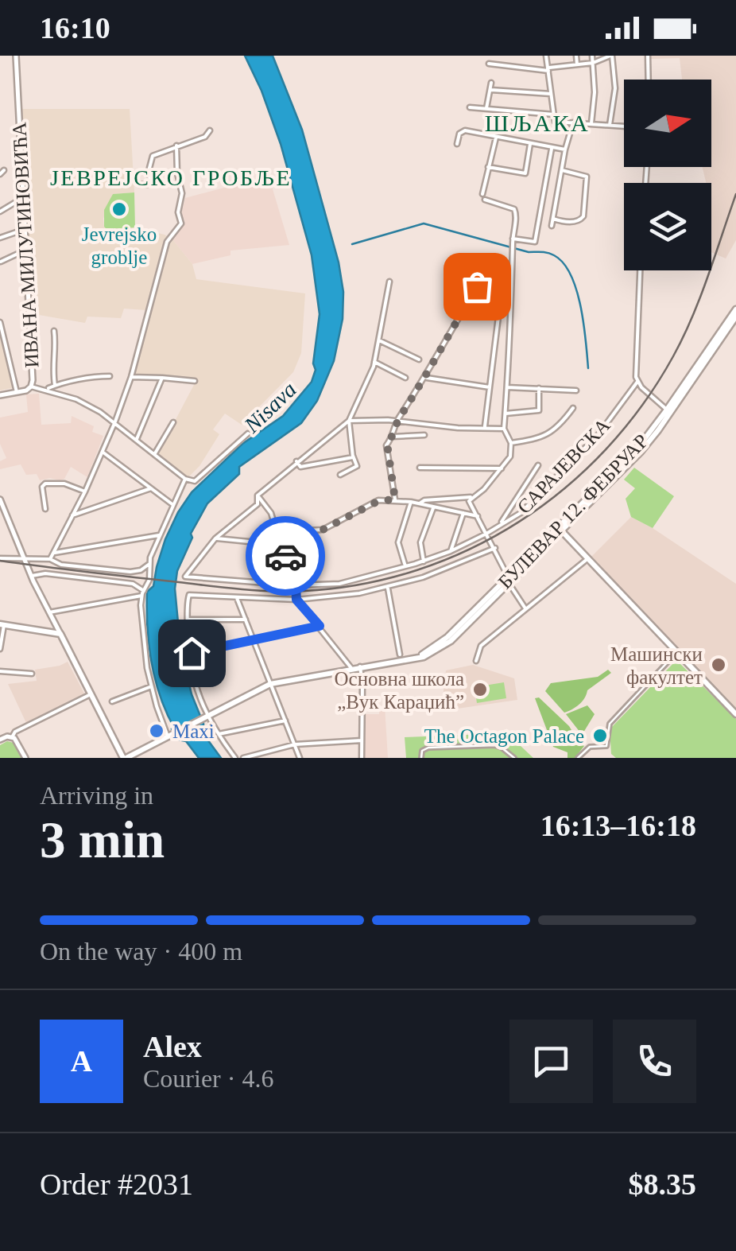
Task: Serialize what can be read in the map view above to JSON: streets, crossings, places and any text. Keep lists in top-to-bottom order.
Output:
{
  "streets": {
    "main road": ["БУЛЕВАР 12. ФЕБРУАР"],
    "street": ["ИВАНА МИЛУТИНОВИЋА", "САРАЈЕВСКА"]
  },
  "districts": ["ШЉАКА", "ЈЕВРЕЈСКО ГРОБЉЕ"],
  "water": ["Nisava"],
  "places": [
    "Jevrejsko groblje",
    "Машински факултет",
    "Основна школа „Вук Караџић”",
    "Maxi",
    "The Octagon Palace"
  ],
  "north": "right",
  "page": {
    "status": "16:10",
    "heading": ["3 min", "Arriving in", "16:13–16:18"],
    "panel": [
      "Alex",
      "Courier · 4.6",
      "Order #2031",
      "$8.35"
    ],
    "bar": "On the way · 400 m",
    "round": "A"
  }
}
